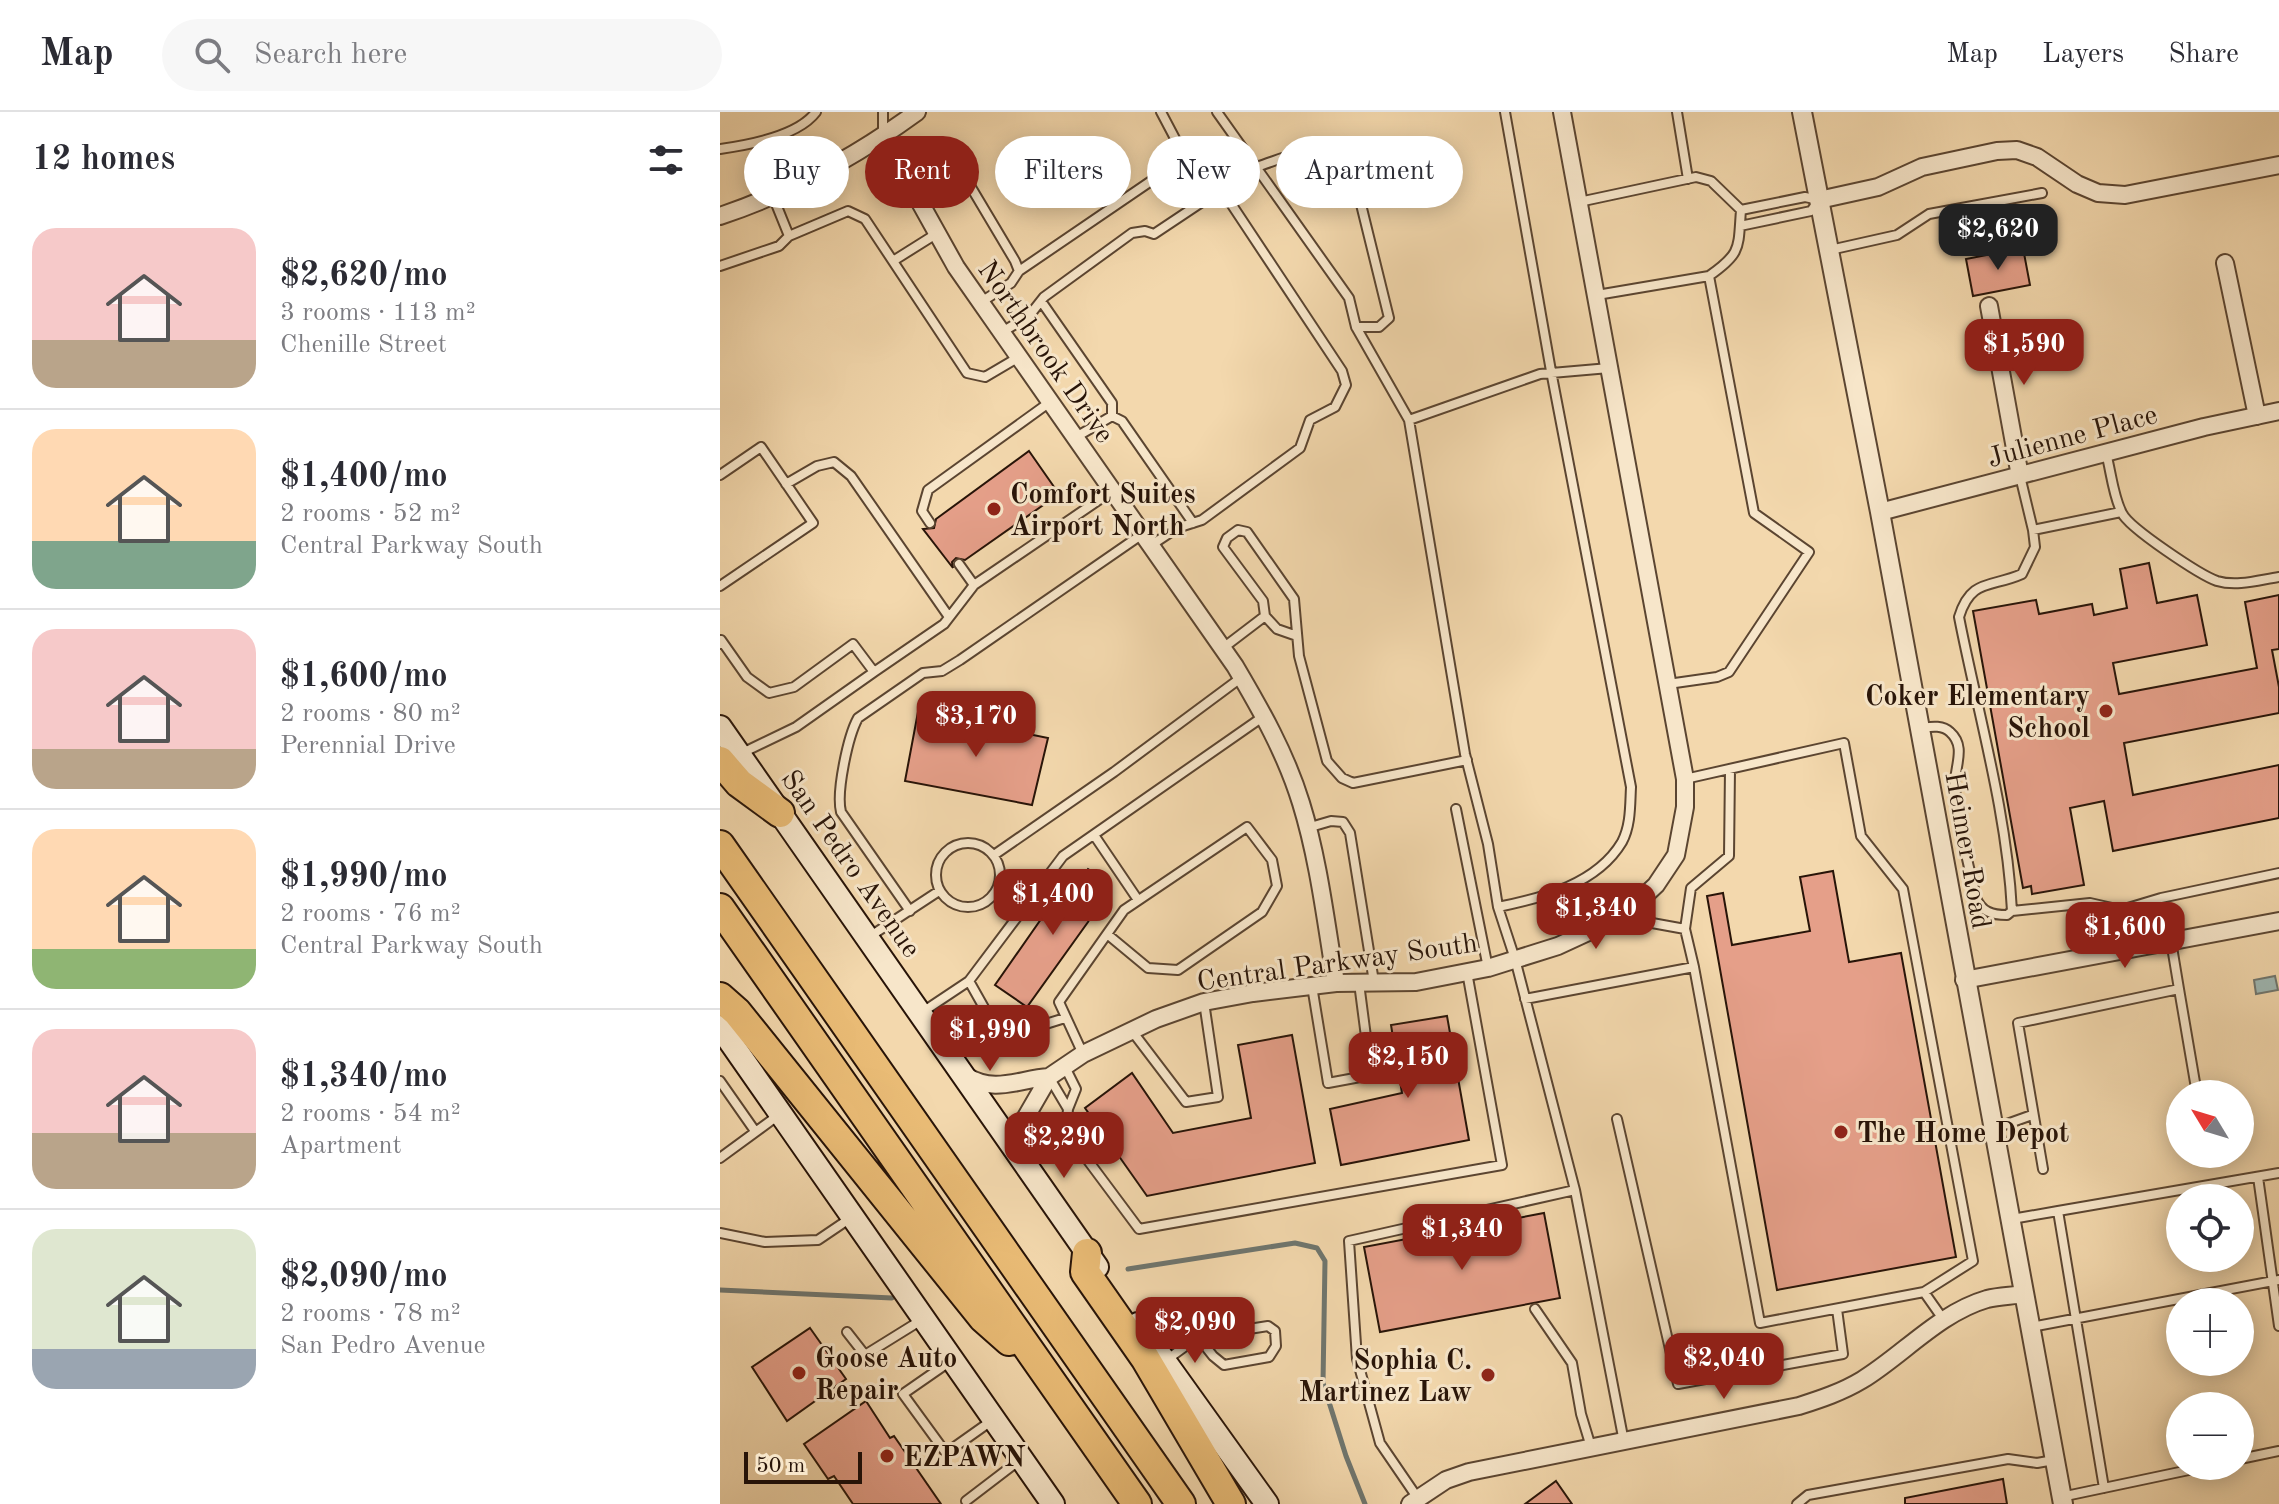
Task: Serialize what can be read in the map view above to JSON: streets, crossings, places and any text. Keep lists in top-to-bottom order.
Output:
{
  "streets": {
    "main road": ["San Pedro Avenue"],
    "street": [
      "Northbrook Drive",
      "Julienne Place",
      "Heimer Road",
      "Central Parkway South"
    ]
  },
  "crossings": [
    ["Northbrook Drive", "Central Parkway South"],
    ["Julienne Place", "Heimer Road"],
    ["San Pedro Avenue", "Central Parkway South"]
  ],
  "places": [
    "Comfort Suites Airport North",
    "Coker Elementary School",
    "The Home Depot",
    "Goose Auto Repair",
    "Sophia C. Martinez Law",
    "EZPAWN"
  ],
  "scale_bar": "50 m",
  "north": "top left",
  "page": {
    "header": "Map",
    "search": "Search here",
    "nav": ["Map", "Layers", "Share"],
    "heading": "12 homes",
    "chip": [
      "Buy",
      "Rent",
      "Filters",
      "New",
      "Apartment"
    ],
    "price": [
      "$2,620",
      "$1,590",
      "$3,170",
      "$1,400",
      "$1,340",
      "$1,600",
      "$1,990",
      "$2,150",
      "$2,290",
      "$1,340",
      "$2,090",
      "$2,040"
    ],
    "list": [
      {
        "name": "$2,620/mo",
        "note": "3 rooms · 113 m² · Chenille Street"
      },
      {
        "name": "$1,400/mo",
        "note": "2 rooms · 52 m² · Central Parkway South"
      },
      {
        "name": "$1,600/mo",
        "note": "2 rooms · 80 m² · Perennial Drive"
      },
      {
        "name": "$1,990/mo",
        "note": "2 rooms · 76 m² · Central Parkway South"
      },
      {
        "name": "$1,340/mo",
        "note": "2 rooms · 54 m² · Apartment"
      },
      {
        "name": "$2,090/mo",
        "note": "2 rooms · 78 m² · San Pedro Avenue"
      }
    ],
    "map_buttons": ["+", "−"],
    "scale": "50 m"
  }
}
